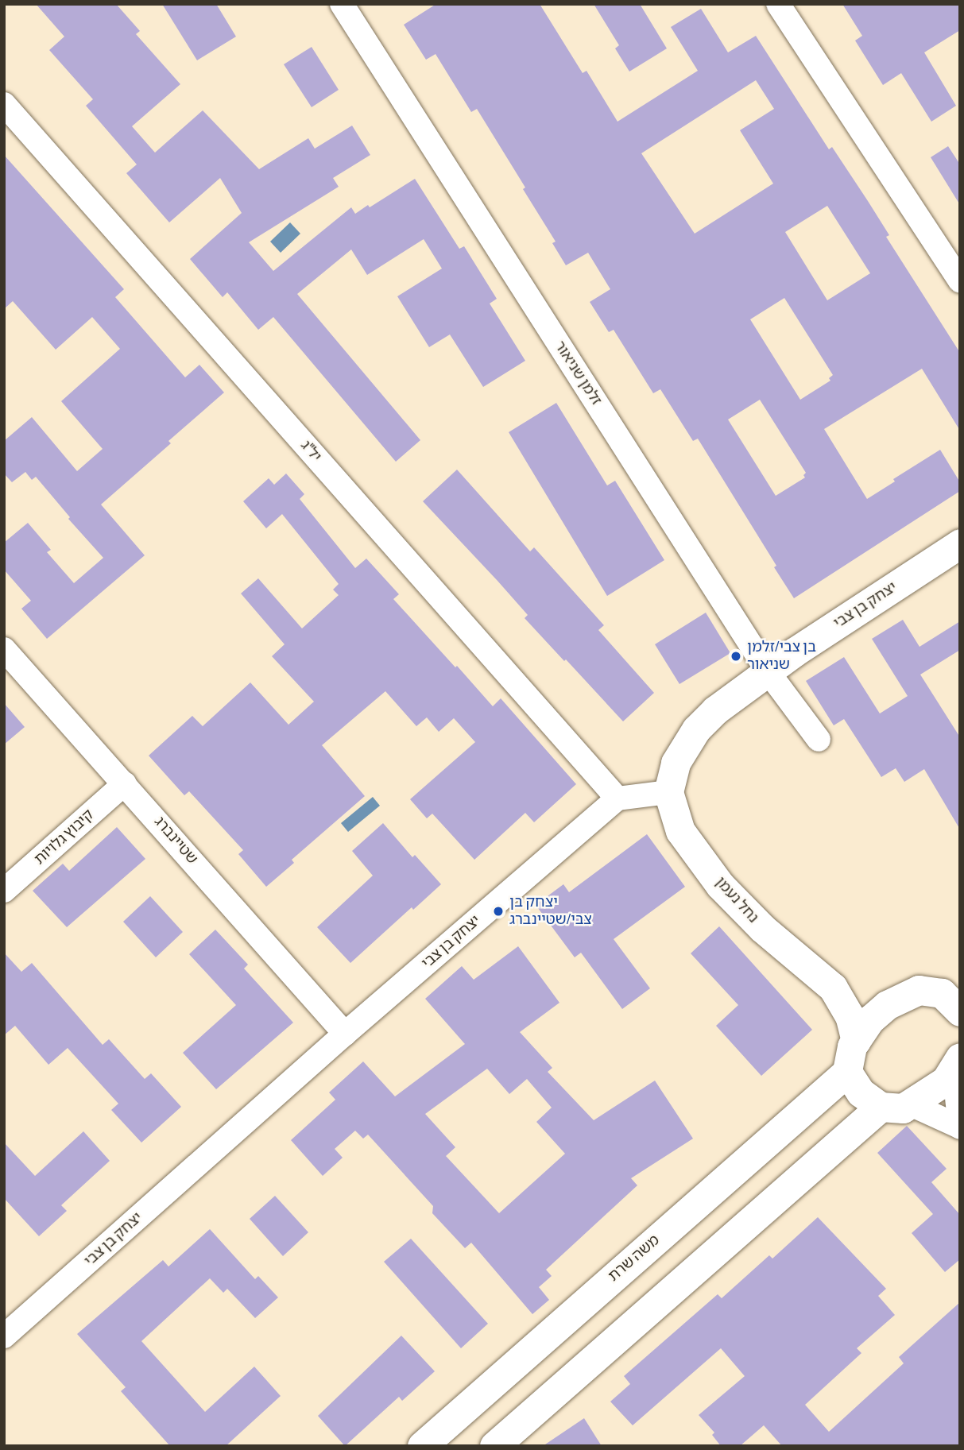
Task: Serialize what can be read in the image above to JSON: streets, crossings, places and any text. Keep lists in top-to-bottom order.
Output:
{
  "streets": {
    "street": [
      "זלמן שניאור",
      "יל\"ג",
      "יצחק בן צבי",
      "קיבוץ גלויות",
      "שטיינברג",
      "נחל נעמן",
      "משה שרת"
    ]
  },
  "crossings": [
    ["זלמן שניאור", "יצחק בן צבי"],
    ["יל\"ג", "יצחק בן צבי"],
    ["יצחק בן צבי", "שטיינברג"],
    ["יצחק בן צבי", "נחל נעמן"],
    ["קיבוץ גלויות", "שטיינברג"]
  ],
  "places": ["בן צבי/זלמן שניאור", "יצחק בן צבי/שטיינברג"]
}
